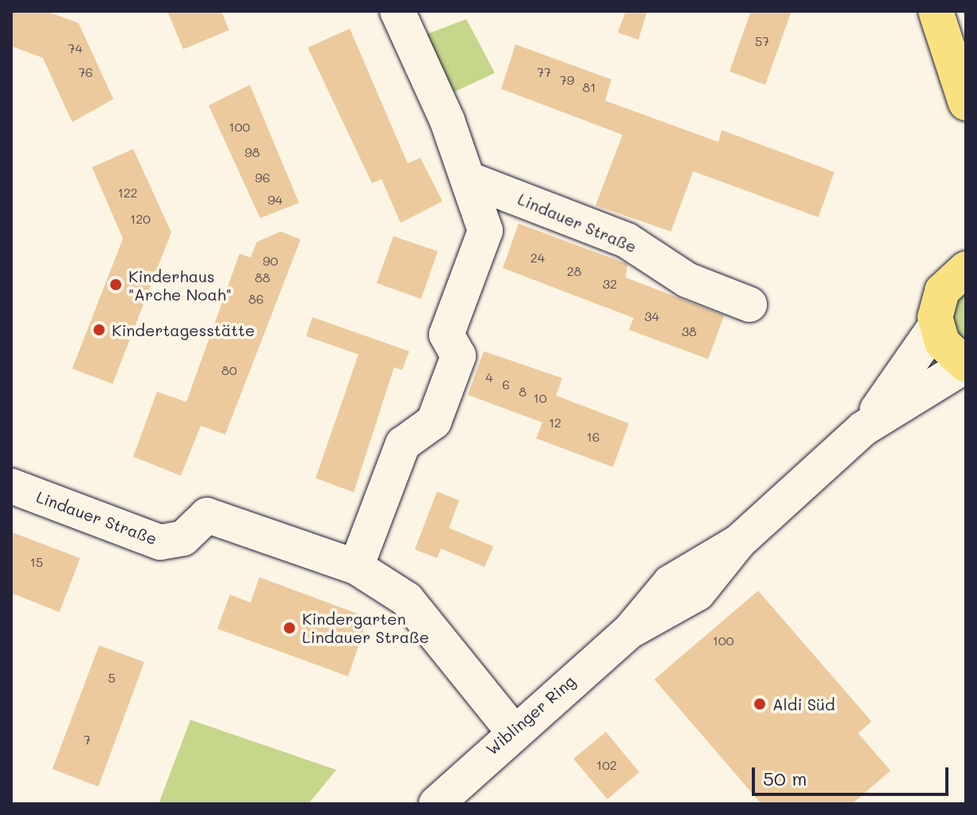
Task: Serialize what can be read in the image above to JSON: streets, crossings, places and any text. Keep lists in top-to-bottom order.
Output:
{
  "streets": {
    "street": ["Lindauer Straße", "Wiblinger Ring"]
  },
  "crossings": [
    ["Lindauer Straße", "Wiblinger Ring"]
  ],
  "places": [
    "Kinderhaus \"Arche Noah\"",
    "Kindertagesstätte",
    "Kindergarten Lindauer Straße",
    "Aldi Süd"
  ],
  "house_numbers": [
    "57",
    "74",
    "76",
    "77",
    "79",
    "81",
    "100",
    "98",
    "96",
    "122",
    "94",
    "120",
    "24",
    "90",
    "28",
    "88",
    "32",
    "86",
    "34",
    "38",
    "80",
    "4",
    "6",
    "8",
    "10",
    "12",
    "16",
    "15",
    "100",
    "5",
    "7",
    "102"
  ],
  "scale_bar": "50 m"
}
